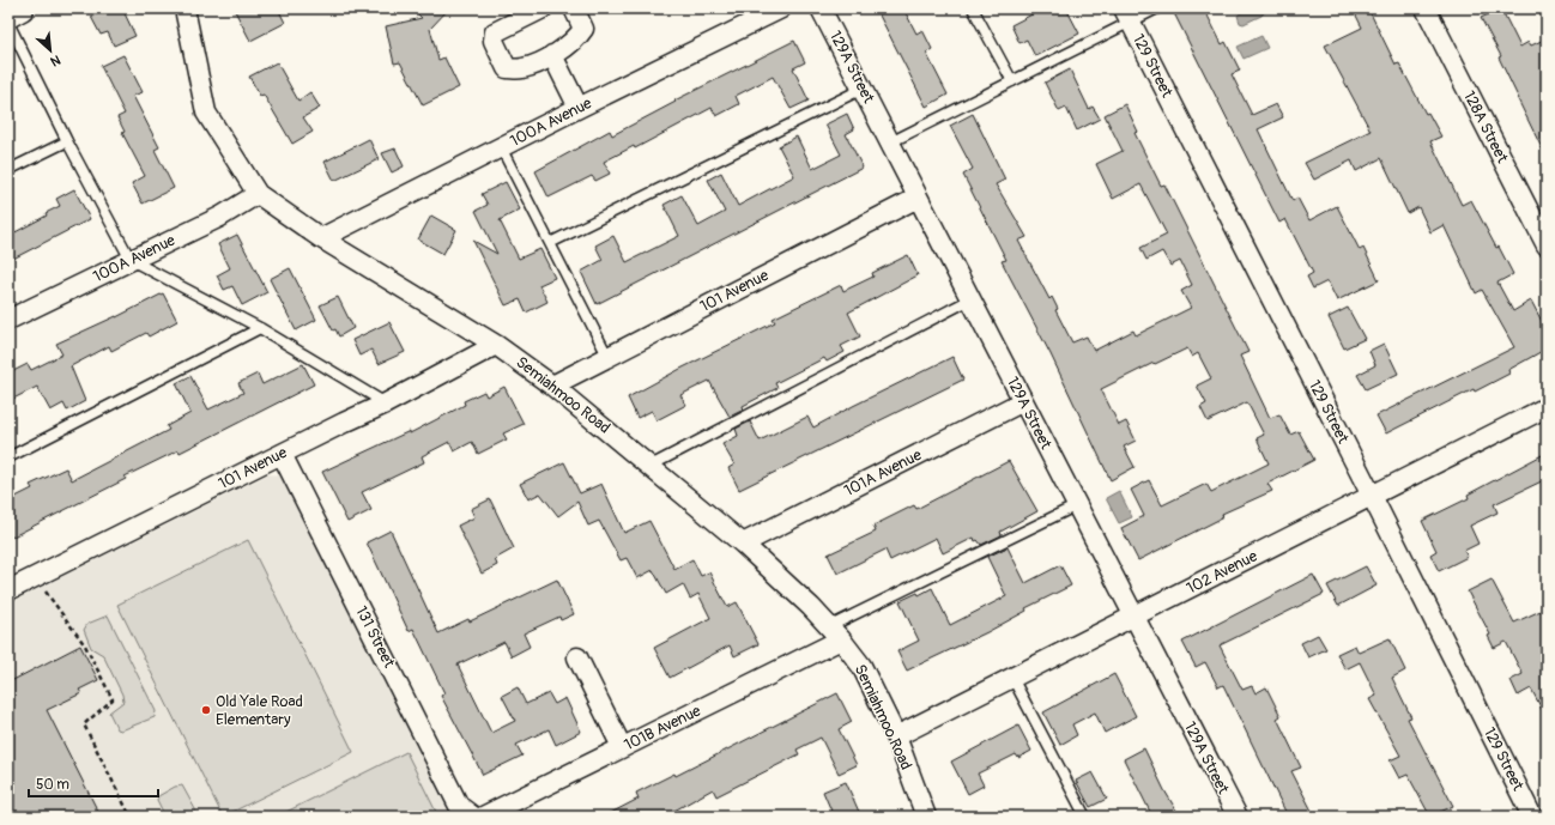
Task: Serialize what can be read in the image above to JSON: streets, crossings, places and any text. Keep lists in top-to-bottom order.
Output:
{
  "streets": {
    "street": [
      "129 Street",
      "129A Street",
      "100A Avenue",
      "128A Street",
      "101 Avenue",
      "Semiahmoo Road",
      "101A Avenue",
      "102 Avenue",
      "131 Street",
      "101B Avenue"
    ]
  },
  "crossings": [
    ["129 Street", "102 Avenue"],
    ["129A Street", "101 Avenue"],
    ["129A Street", "101A Avenue"],
    ["129A Street", "102 Avenue"],
    ["100A Avenue", "Semiahmoo Road"],
    ["101 Avenue", "Semiahmoo Road"],
    ["101 Avenue", "131 Street"],
    ["Semiahmoo Road", "101A Avenue"],
    ["Semiahmoo Road", "102 Avenue"],
    ["Semiahmoo Road", "101B Avenue"]
  ],
  "places": ["Old Yale Road Elementary"],
  "scale_bar": "50 m",
  "north": "bottom right"
}
